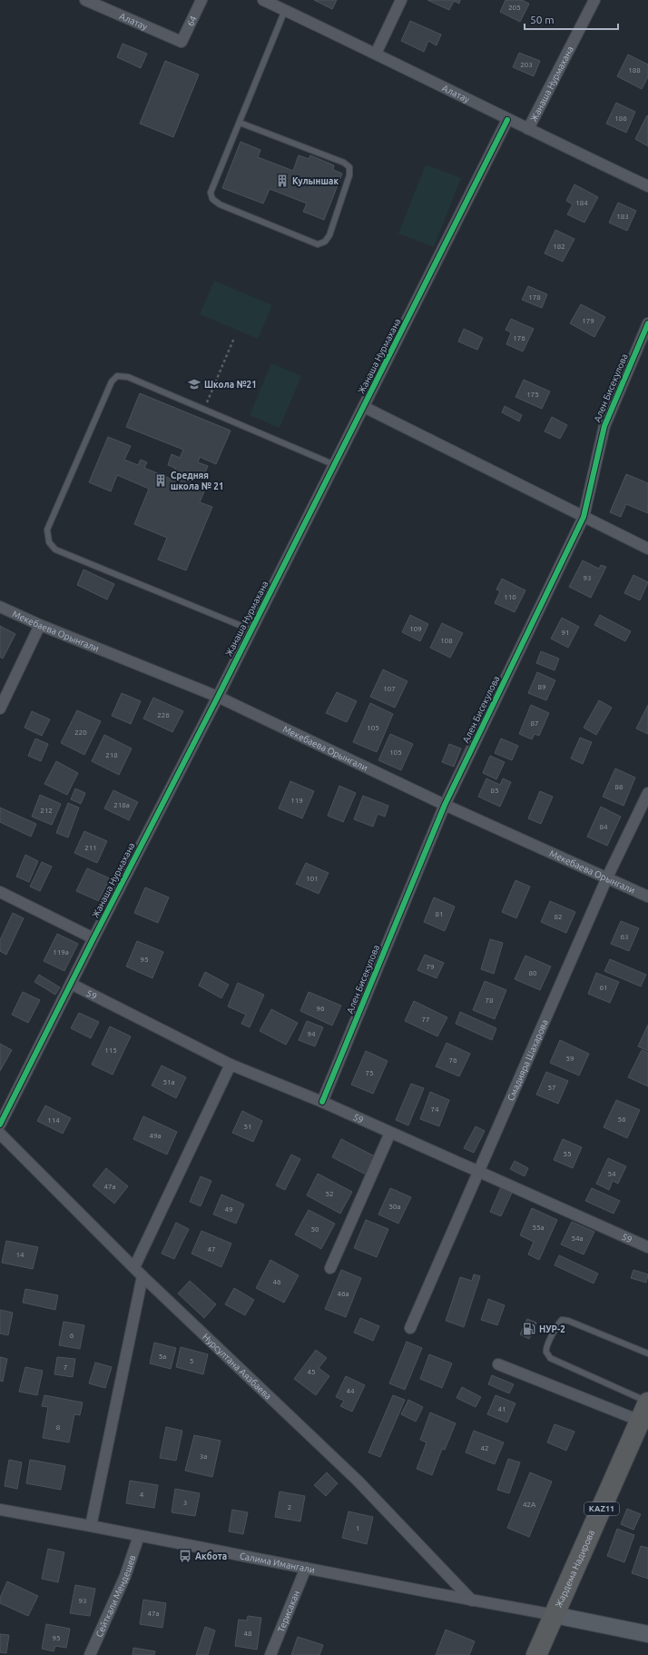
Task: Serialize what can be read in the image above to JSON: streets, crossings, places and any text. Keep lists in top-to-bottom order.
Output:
{
  "streets": {
    "highway": ["KAZ11", "Жардема Надирова"],
    "street": [
      "Алатау",
      "64",
      "Жанаша Нурмахана",
      "Ален Бисекулова",
      "Мекебаева Орынгали",
      "59",
      "Смадияра Шахарова",
      "Нурсултана Аязбаева",
      "Салима Имангали",
      "Сейткали Мендешев",
      "Терисакан"
    ]
  },
  "crossings": [
    ["Алатау", "64"],
    ["Алатау", "Жанаша Нурмахана"],
    ["Жанаша Нурмахана", "Мекебаева Орынгали"],
    ["Жанаша Нурмахана", "59"],
    ["Ален Бисекулова", "Мекебаева Орынгали"],
    ["Ален Бисекулова", "59"],
    ["Мекебаева Орынгали", "Смадияра Шахарова"],
    ["59", "Смадияра Шахарова"],
    ["Нурсултана Аязбаева", "Салима Имангали"],
    ["KAZ11", "Салима Имангали"],
    ["KAZ11", "Жардема Надирова"],
    ["Салима Имангали", "Жардема Надирова"],
    ["Салима Имангали", "Сейткали Мендешев"],
    ["Салима Имангали", "Терисакан"]
  ],
  "places": {
    "building": ["Кулыншак", "Средняя школа № 21"],
    "school or university": ["Школа №21"],
    "fuel station": ["НУР-2"],
    "bus stop": ["Акбота"]
  },
  "house_numbers": [
    "205",
    "203",
    "188",
    "186",
    "184",
    "183",
    "182",
    "178",
    "179",
    "176",
    "175",
    "93",
    "110",
    "109",
    "91",
    "108",
    "89",
    "107",
    "226",
    "87",
    "105",
    "220",
    "105",
    "218",
    "86",
    "85",
    "119",
    "218а",
    "212",
    "84",
    "211",
    "101",
    "81",
    "82",
    "63",
    "119а",
    "95",
    "79",
    "80",
    "61",
    "78",
    "96",
    "77",
    "94",
    "115",
    "59",
    "76",
    "75",
    "51а",
    "57",
    "74",
    "56",
    "114",
    "51",
    "49а",
    "55",
    "54",
    "47а",
    "52",
    "50а",
    "49",
    "55а",
    "50",
    "54а",
    "47",
    "14",
    "46",
    "46а",
    "6",
    "5а",
    "5",
    "7",
    "45",
    "44",
    "41",
    "8",
    "42",
    "3а",
    "4",
    "3",
    "42А",
    "2",
    "1",
    "93",
    "47а",
    "48",
    "95"
  ],
  "scale_bar": "50 m"
}
